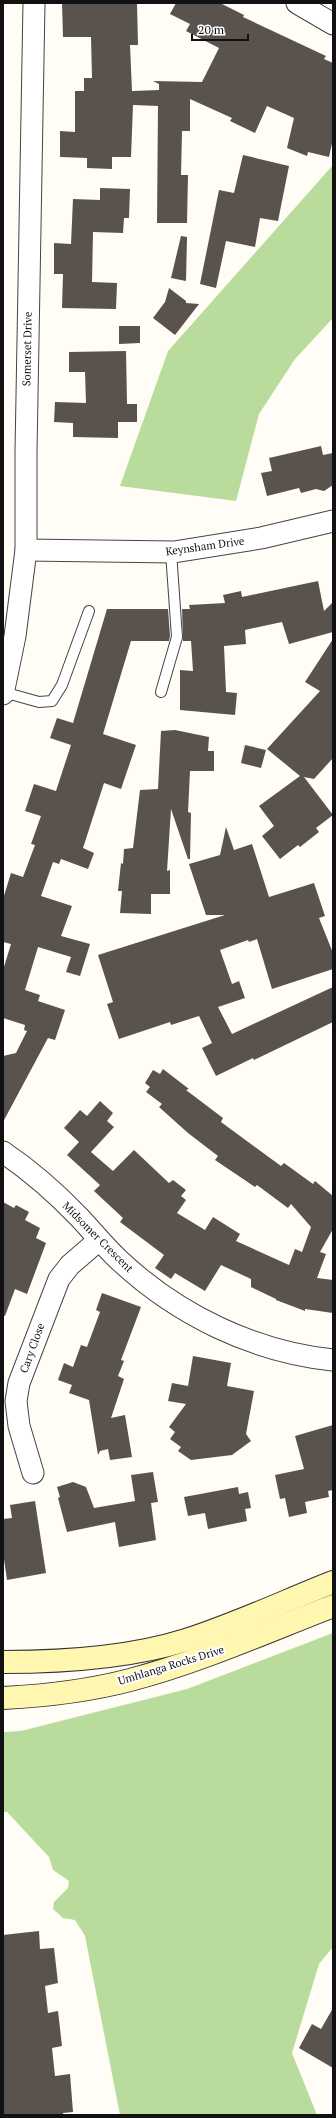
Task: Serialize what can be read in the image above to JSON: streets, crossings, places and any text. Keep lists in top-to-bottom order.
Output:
{
  "streets": {
    "main road": ["Umhlanga Rocks Drive"],
    "street": [
      "Somerset Drive",
      "Keynsham Drive",
      "Midsomer Crescent",
      "Cary Close"
    ]
  },
  "crossings": [
    ["Somerset Drive", "Keynsham Drive"],
    ["Midsomer Crescent", "Cary Close"]
  ],
  "scale_bar": "20 m"
}
